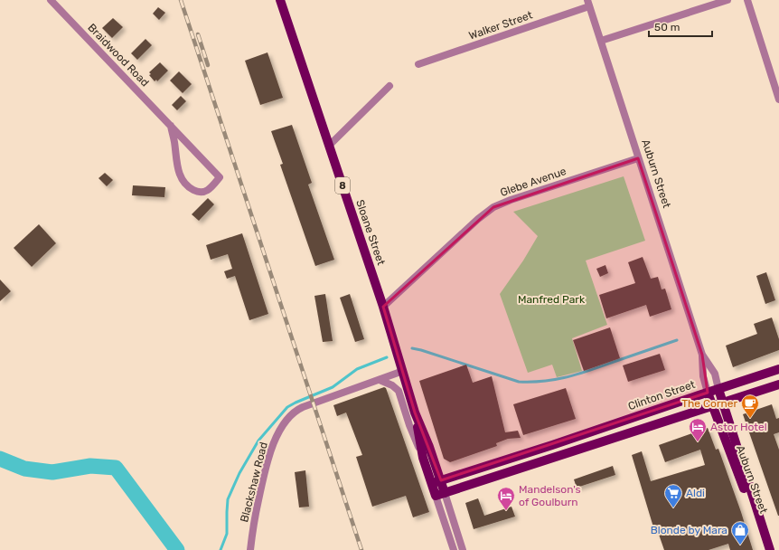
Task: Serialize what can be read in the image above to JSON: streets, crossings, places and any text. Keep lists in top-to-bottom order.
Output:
{
  "streets": {
    "main road": [
      "Auburn Street",
      "8",
      "Sloane Street",
      "Clinton Street"
    ],
    "street": [
      "Walker Street",
      "Braidwood Road",
      "Glebe Avenue",
      "Blackshaw Road"
    ]
  },
  "crossings": [
    ["Walker Street", "Auburn Street"],
    ["Auburn Street", "Glebe Avenue"],
    ["Auburn Street", "Clinton Street"],
    ["Glebe Avenue", "Sloane Street"],
    ["Sloane Street", "Clinton Street"],
    ["Sloane Street", "Blackshaw Road"]
  ],
  "parks": ["Manfred Park"],
  "places": {
    "cafe": ["The Corner"],
    "hotel": ["Astor Hotel", "Mandelson's of Goulburn"],
    "supermarket": ["Aldi"],
    "shop": ["Blonde by Mara"]
  },
  "scale_bar": "50 m"
}
